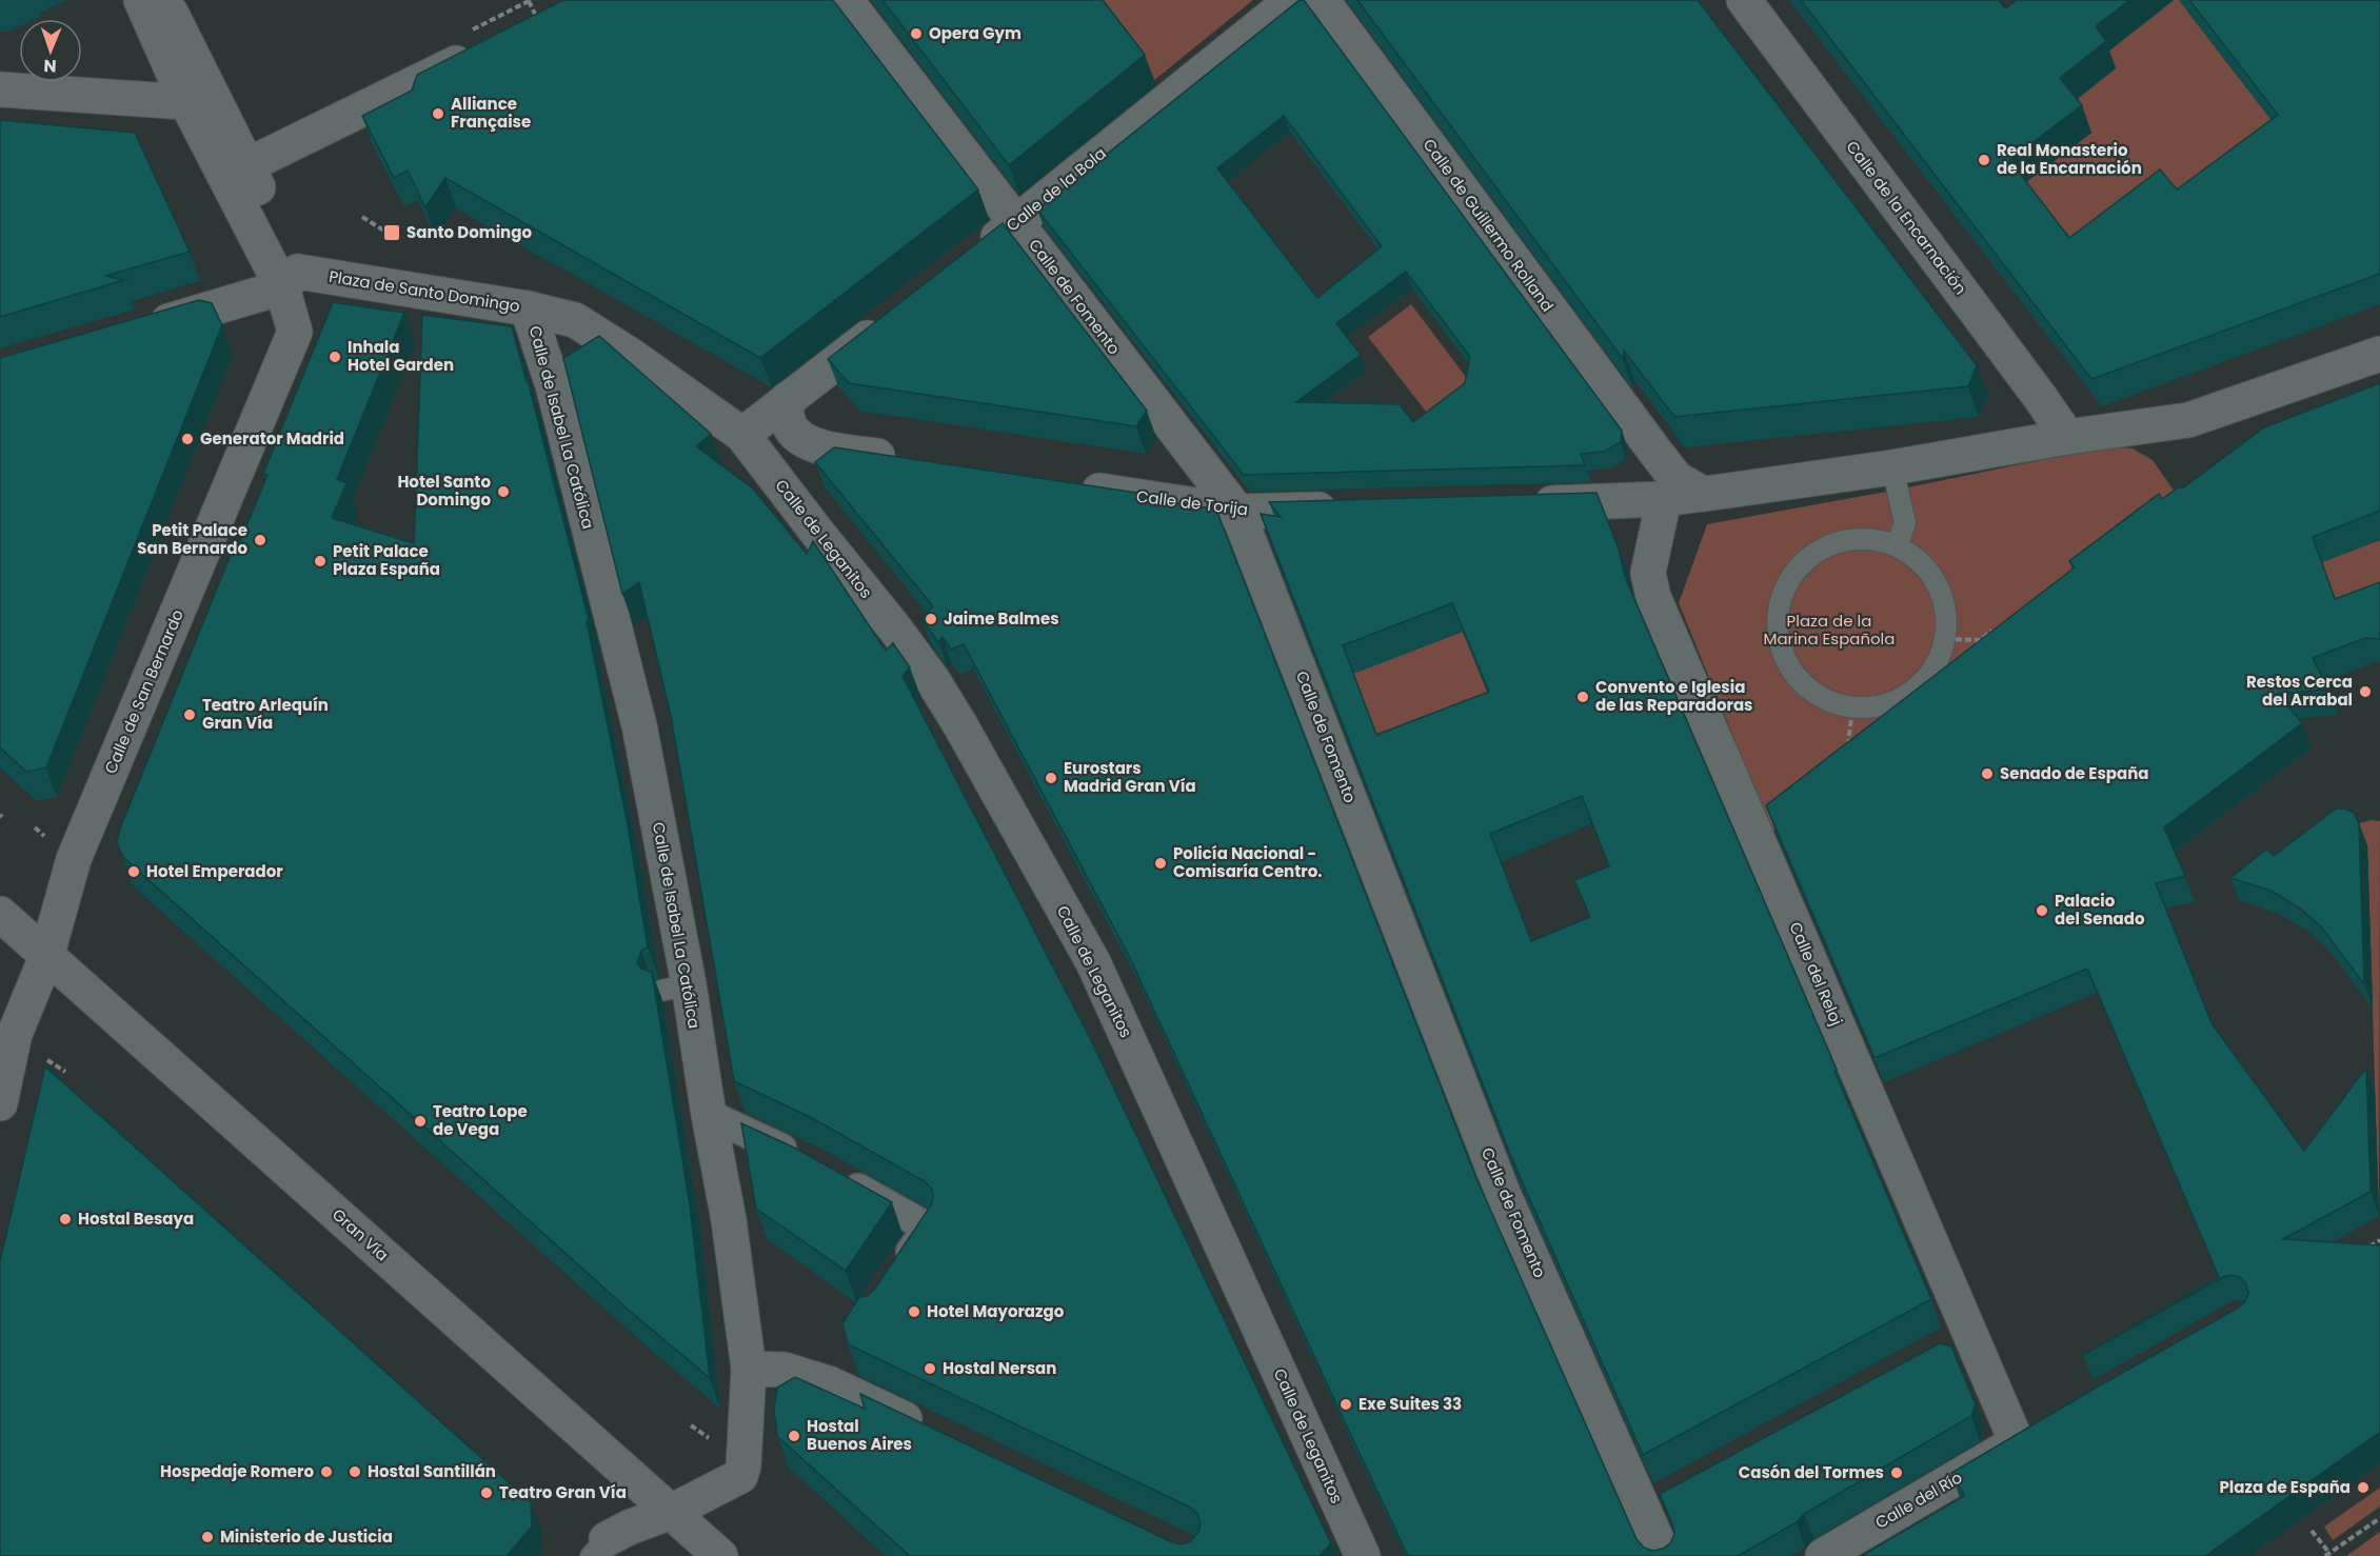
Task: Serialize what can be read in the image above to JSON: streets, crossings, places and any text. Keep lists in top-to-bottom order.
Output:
{
  "streets": {
    "street": [
      "Calle de la Bola",
      "Calle de la Encarnación",
      "Calle de Guillermo Rolland",
      "Plaza de Santo Domingo",
      "Calle de Fomento",
      "Calle de Isabel La Católica",
      "Calle de Torija",
      "Calle de Leganitos",
      "Calle de San Bernardo",
      "Calle del Reloj",
      "Gran Vía",
      "Calle del Río"
    ]
  },
  "crossings": [
    ["Calle de la Bola", "Calle de Fomento"],
    ["Plaza de Santo Domingo", "Calle de Isabel La Católica"],
    ["Plaza de Santo Domingo", "Calle de Leganitos"],
    ["Plaza de Santo Domingo", "Calle de San Bernardo"],
    ["Calle de Fomento", "Calle de Torija"],
    ["Calle de Isabel La Católica", "Gran Vía"],
    ["Calle de San Bernardo", "Gran Vía"],
    ["Calle del Reloj", "Calle del Río"]
  ],
  "parks": ["Plaza de la Marina Española"],
  "places": {
    "other": [
      "Opera Gym",
      "Alliance Française",
      "Real Monasterio de la Encarnación",
      "Inhala Hotel Garden",
      "Generator Madrid",
      "Hotel Santo Domingo",
      "Petit Palace San Bernardo",
      "Petit Palace Plaza España",
      "Jaime Balmes",
      "Restos Cerca del Arrabal",
      "Convento e Iglesia de las Reparadoras",
      "Teatro Arlequín Gran Vía",
      "Senado de España",
      "Eurostars Madrid Gran Vía",
      "Policía Nacional - Comisaría Centro.",
      "Hotel Emperador",
      "Palacio del Senado",
      "Teatro Lope de Vega",
      "Hostal Besaya",
      "Hotel Mayorazgo",
      "Hostal Nersan",
      "Exe Suites 33",
      "Hostal Buenos Aires",
      "Hospedaje Romero",
      "Hostal Santillán",
      "Casón del Tormes",
      "Plaza de España",
      "Teatro Gran Vía",
      "Ministerio de Justicia"
    ],
    "transit": ["Santo Domingo"]
  },
  "north": "bottom"
}
